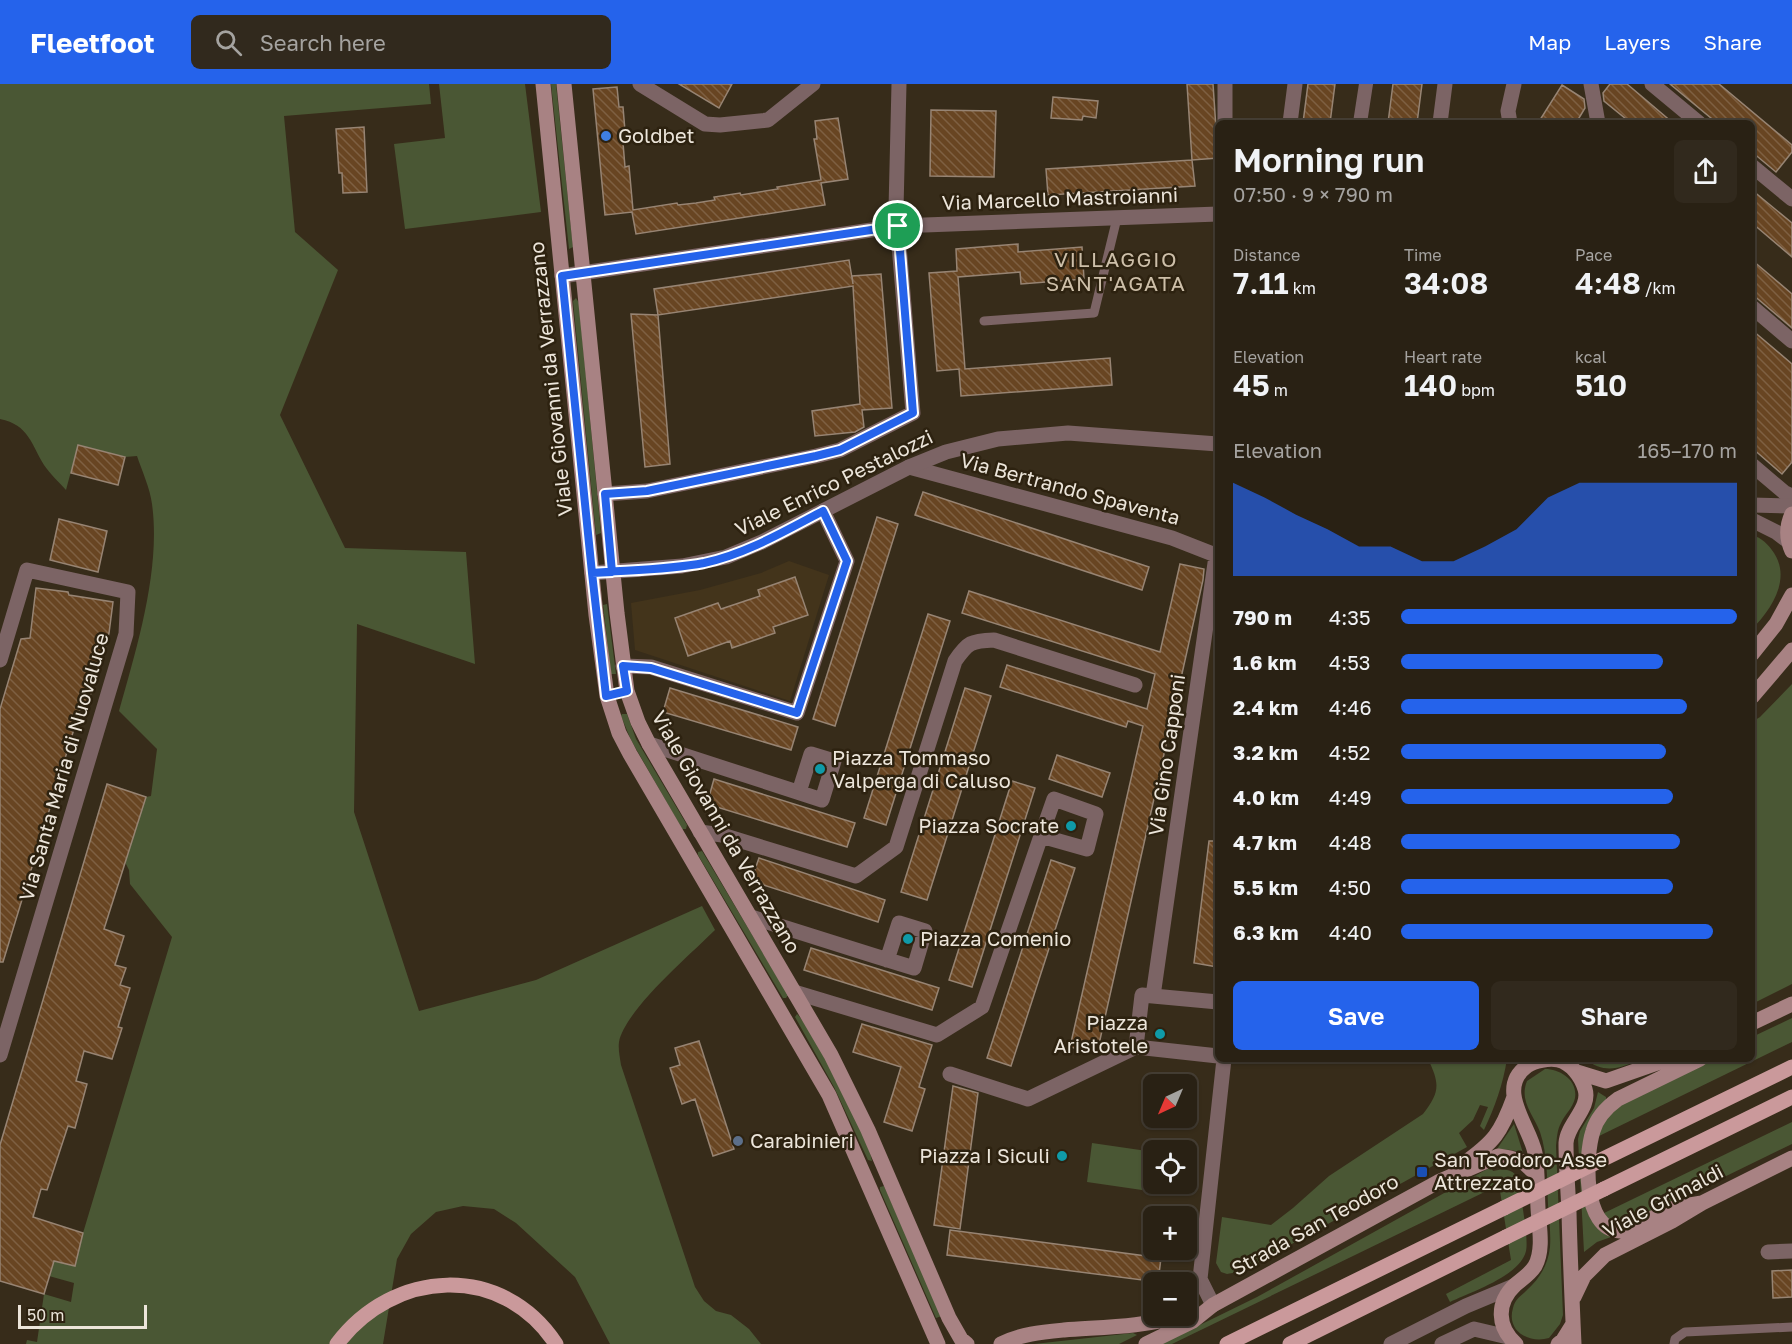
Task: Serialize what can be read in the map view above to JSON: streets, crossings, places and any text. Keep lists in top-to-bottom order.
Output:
{
  "streets": {
    "main road": ["Viale Giovanni da Verrazzano", "Viale Grimaldi", "Strada San Teodoro"],
    "street": [
      "Via Marcello Mastroianni",
      "Viale Enrico Pestalozzi",
      "Via Bertrando Spaventa",
      "Via Gino Capponi",
      "Via Santa Maria di Nuovaluce"
    ]
  },
  "crossings": [
    ["Via Marcello Mastroianni", "Viale Giovanni da Verrazzano"],
    ["Viale Giovanni da Verrazzano", "Viale Enrico Pestalozzi"],
    ["Viale Enrico Pestalozzi", "Via Bertrando Spaventa"]
  ],
  "districts": ["VILLAGGIO SANT'AGATA"],
  "places": {
    "other": [
      "Goldbet",
      "Piazza Tommaso Valperga di Caluso",
      "Piazza Socrate",
      "Piazza Comenio",
      "Piazza Aristotele",
      "Carabinieri",
      "Piazza I Siculi"
    ],
    "transit": ["San Teodoro-Asse Attrezzato"]
  },
  "scale_bar": "50 m",
  "north": "bottom left",
  "page": {
    "header": "Fleetfoot",
    "search": "Search here",
    "nav": ["Map", "Layers", "Share"],
    "heading": ["Morning run", "07:50 · 9 × 790 m"],
    "stats": [
      ["Distance", "7.11 km"],
      ["Time", "34:08"],
      ["Pace", "4:48 /km"],
      ["Elevation", "45 m"],
      ["Heart rate", "140 bpm"],
      ["kcal", "510"]
    ],
    "chart": ["Elevation", "165–170 m"],
    "list": [
      {
        "name": "790 m",
        "note": "4:35"
      },
      {
        "name": "1.6 km",
        "note": "4:53"
      },
      {
        "name": "2.4 km",
        "note": "4:46"
      },
      {
        "name": "3.2 km",
        "note": "4:52"
      },
      {
        "name": "4.0 km",
        "note": "4:49"
      },
      {
        "name": "4.7 km",
        "note": "4:48"
      },
      {
        "name": "5.5 km",
        "note": "4:50"
      },
      {
        "name": "6.3 km",
        "note": "4:40"
      }
    ],
    "buttons": ["Save", "Share"],
    "map_buttons": ["+", "−"],
    "scale": "50 m"
  }
}
